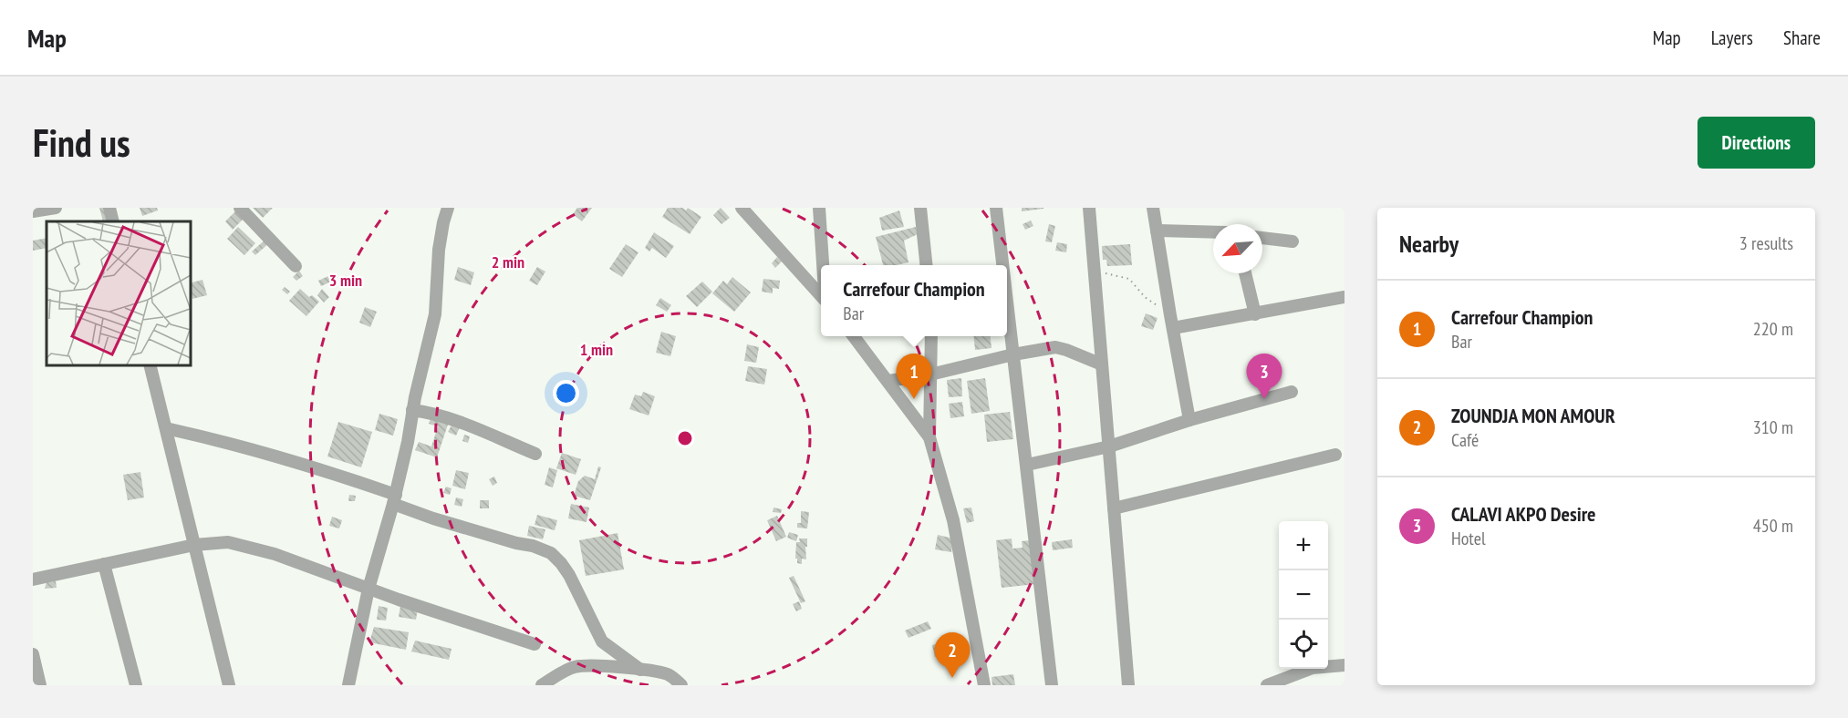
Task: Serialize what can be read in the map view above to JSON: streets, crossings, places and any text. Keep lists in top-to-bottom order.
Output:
{
  "north": "bottom left",
  "page": {
    "header": "Map",
    "nav": ["Map", "Layers", "Share"],
    "buttons": "Directions",
    "title": "Find us",
    "heading": ["Nearby", "3 results"],
    "popup": ["Carrefour Champion", "Bar"],
    "list": [
      {
        "mark": "1",
        "name": "Carrefour Champion",
        "note": "Bar",
        "value": "220 m"
      },
      {
        "mark": "2",
        "name": "ZOUNDJA MON AMOUR",
        "note": "Café",
        "value": "310 m"
      },
      {
        "mark": "3",
        "name": "CALAVI AKPO Desire",
        "note": "Hotel",
        "value": "450 m"
      }
    ],
    "pins": ["1", "3", "2"],
    "map_buttons": ["+", "−"]
  },
  "rings": ["2 min", "3 min", "1 min"]
}
